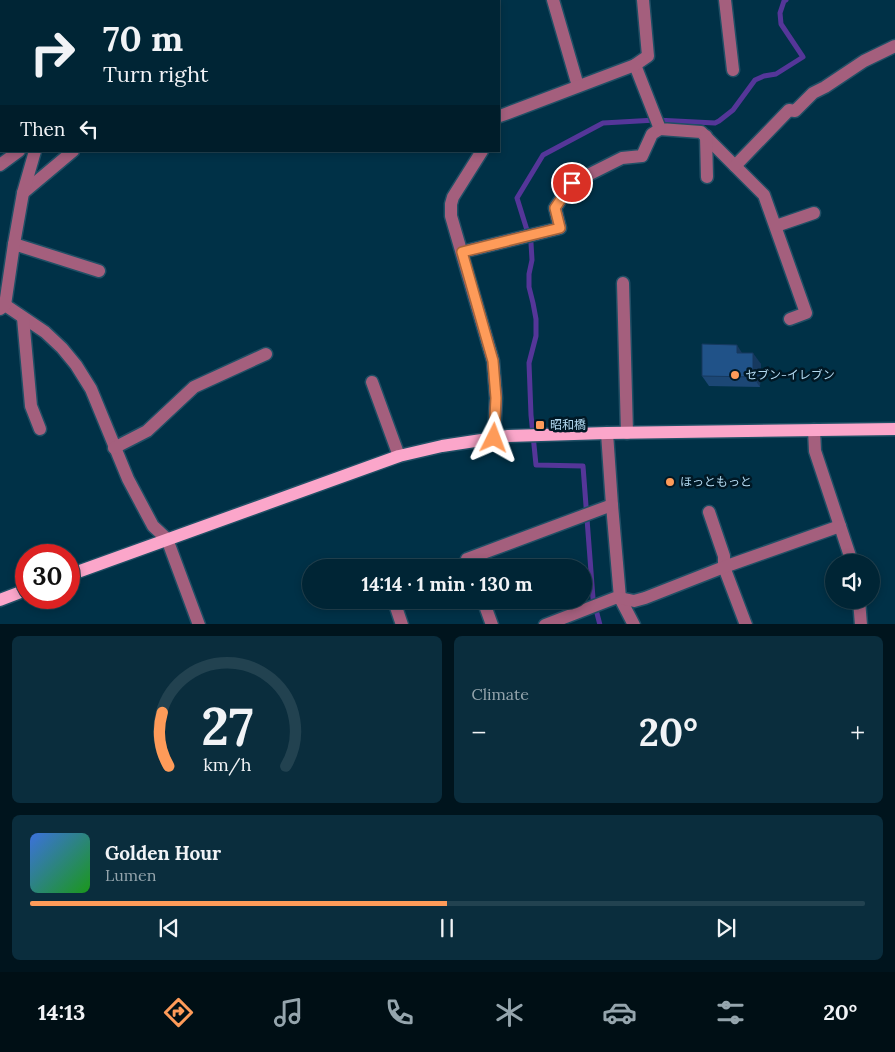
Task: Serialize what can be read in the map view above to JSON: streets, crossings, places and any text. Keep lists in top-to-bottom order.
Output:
{
  "places": {
    "other": ["セブン-イレブン", "ほっともっと"],
    "transit": ["昭和橋"]
  },
  "page": {
    "turn": ["70 m", "Turn right"],
    "then": "Then",
    "limit": "30",
    "trip": "14:14 · 1 min · 130 m",
    "tile": "Climate",
    "heat": ["−", "20°", "+"],
    "song": ["Golden Hour", "Lumen"],
    "tabs": ["14:13", "20°"],
    "gauge": ["27", "km/h"]
  }
}
